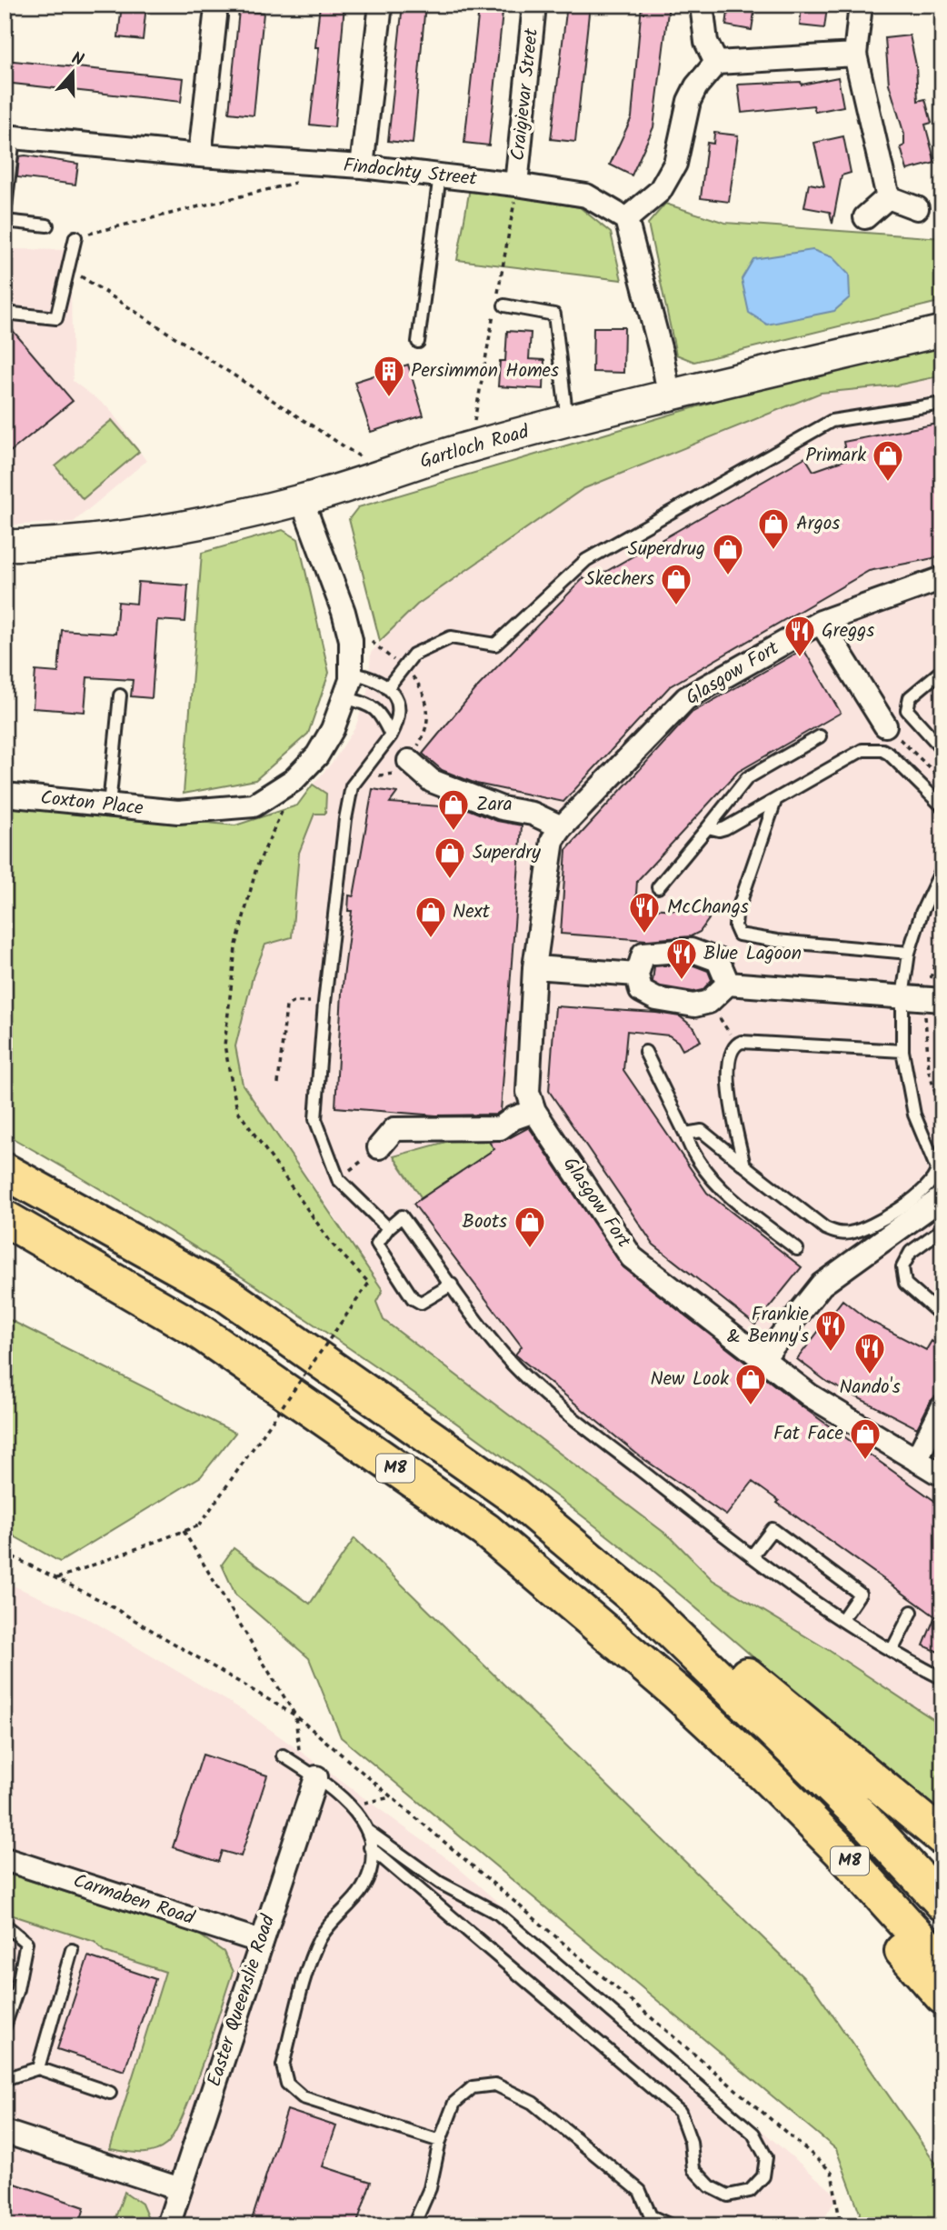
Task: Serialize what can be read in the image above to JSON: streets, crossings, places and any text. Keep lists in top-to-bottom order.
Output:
{
  "streets": {
    "highway": ["M8"],
    "main road": ["Gartloch Road"],
    "street": [
      "Craigievar Street",
      "Findochty Street",
      "Glasgow Fort",
      "Coxton Place",
      "Carmaben Road",
      "Easter Queenslie Road"
    ]
  },
  "crossings": [
    ["Craigievar Street", "Findochty Street"],
    ["Gartloch Road", "Coxton Place"],
    ["Carmaben Road", "Easter Queenslie Road"]
  ],
  "places": {
    "building": ["Persimmon Homes"],
    "shop": [
      "Primark",
      "Argos",
      "Superdrug",
      "Skechers",
      "Zara",
      "Superdry",
      "Next",
      "Boots",
      "New Look",
      "Fat Face"
    ],
    "restaurant": [
      "Greggs",
      "McChangs",
      "Blue Lagoon",
      "Frankie & Benny's",
      "Nando's"
    ]
  },
  "north": "top"
}
